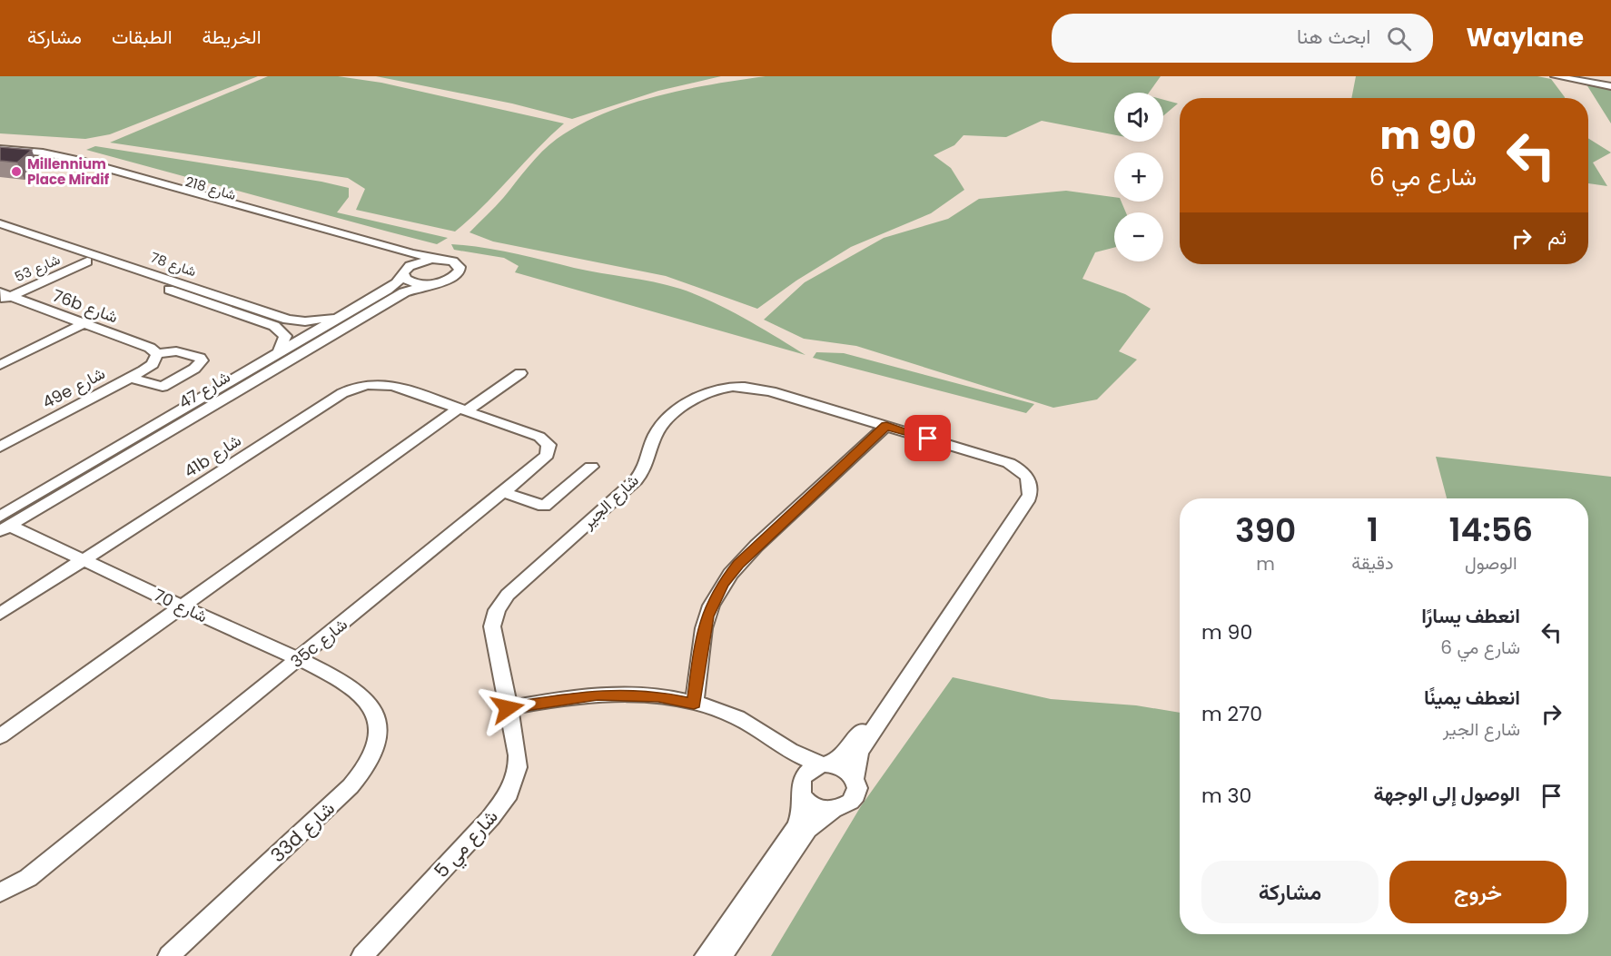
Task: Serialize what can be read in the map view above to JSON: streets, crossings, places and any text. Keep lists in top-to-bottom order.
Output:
{
  "streets": {
    "street": [
      "شارع 218",
      "شارع 78",
      "شارع 53",
      "76b شارع",
      "49e شارع",
      "شارع 47",
      "41b شارع",
      "شارع الجير",
      "شارع 70",
      "35c شارع",
      "33d شارع",
      "شارع مي 5"
    ]
  },
  "crossings": [
    ["شارع 218", "شارع 47"],
    ["شارع 78", "شارع 53"],
    ["شارع 78", "شارع 47"],
    ["شارع 53", "76b شارع"],
    ["76b شارع", "49e شارع"],
    ["شارع 47", "شارع 70"],
    ["41b شارع", "شارع 70"],
    ["41b شارع", "35c شارع"],
    ["شارع الجير", "شارع مي 5"],
    ["شارع 70", "35c شارع"],
    ["شارع 70", "33d شارع"]
  ],
  "places": ["Millennium Place Mirdif"],
  "page": {
    "header": "Waylane",
    "search": "ابحث هنا",
    "nav": ["الخريطة", "الطبقات", "مشاركة"],
    "map_buttons": ["+", "−"],
    "turn": ["90 m", "شارع مي 6"],
    "then": "ثم",
    "eta": [
      "14:56",
      "الوصول",
      "1",
      "دقيقة",
      "390",
      "m"
    ],
    "list": [
      {
        "name": "انعطف يسارًا",
        "note": "شارع مي 6",
        "value": "90 m"
      },
      {
        "name": "انعطف يمينًا",
        "note": "شارع الجير",
        "value": "270 m"
      },
      {
        "name": "الوصول إلى الوجهة",
        "value": "30 m"
      }
    ],
    "buttons": ["خروج", "مشاركة"]
  }
}
